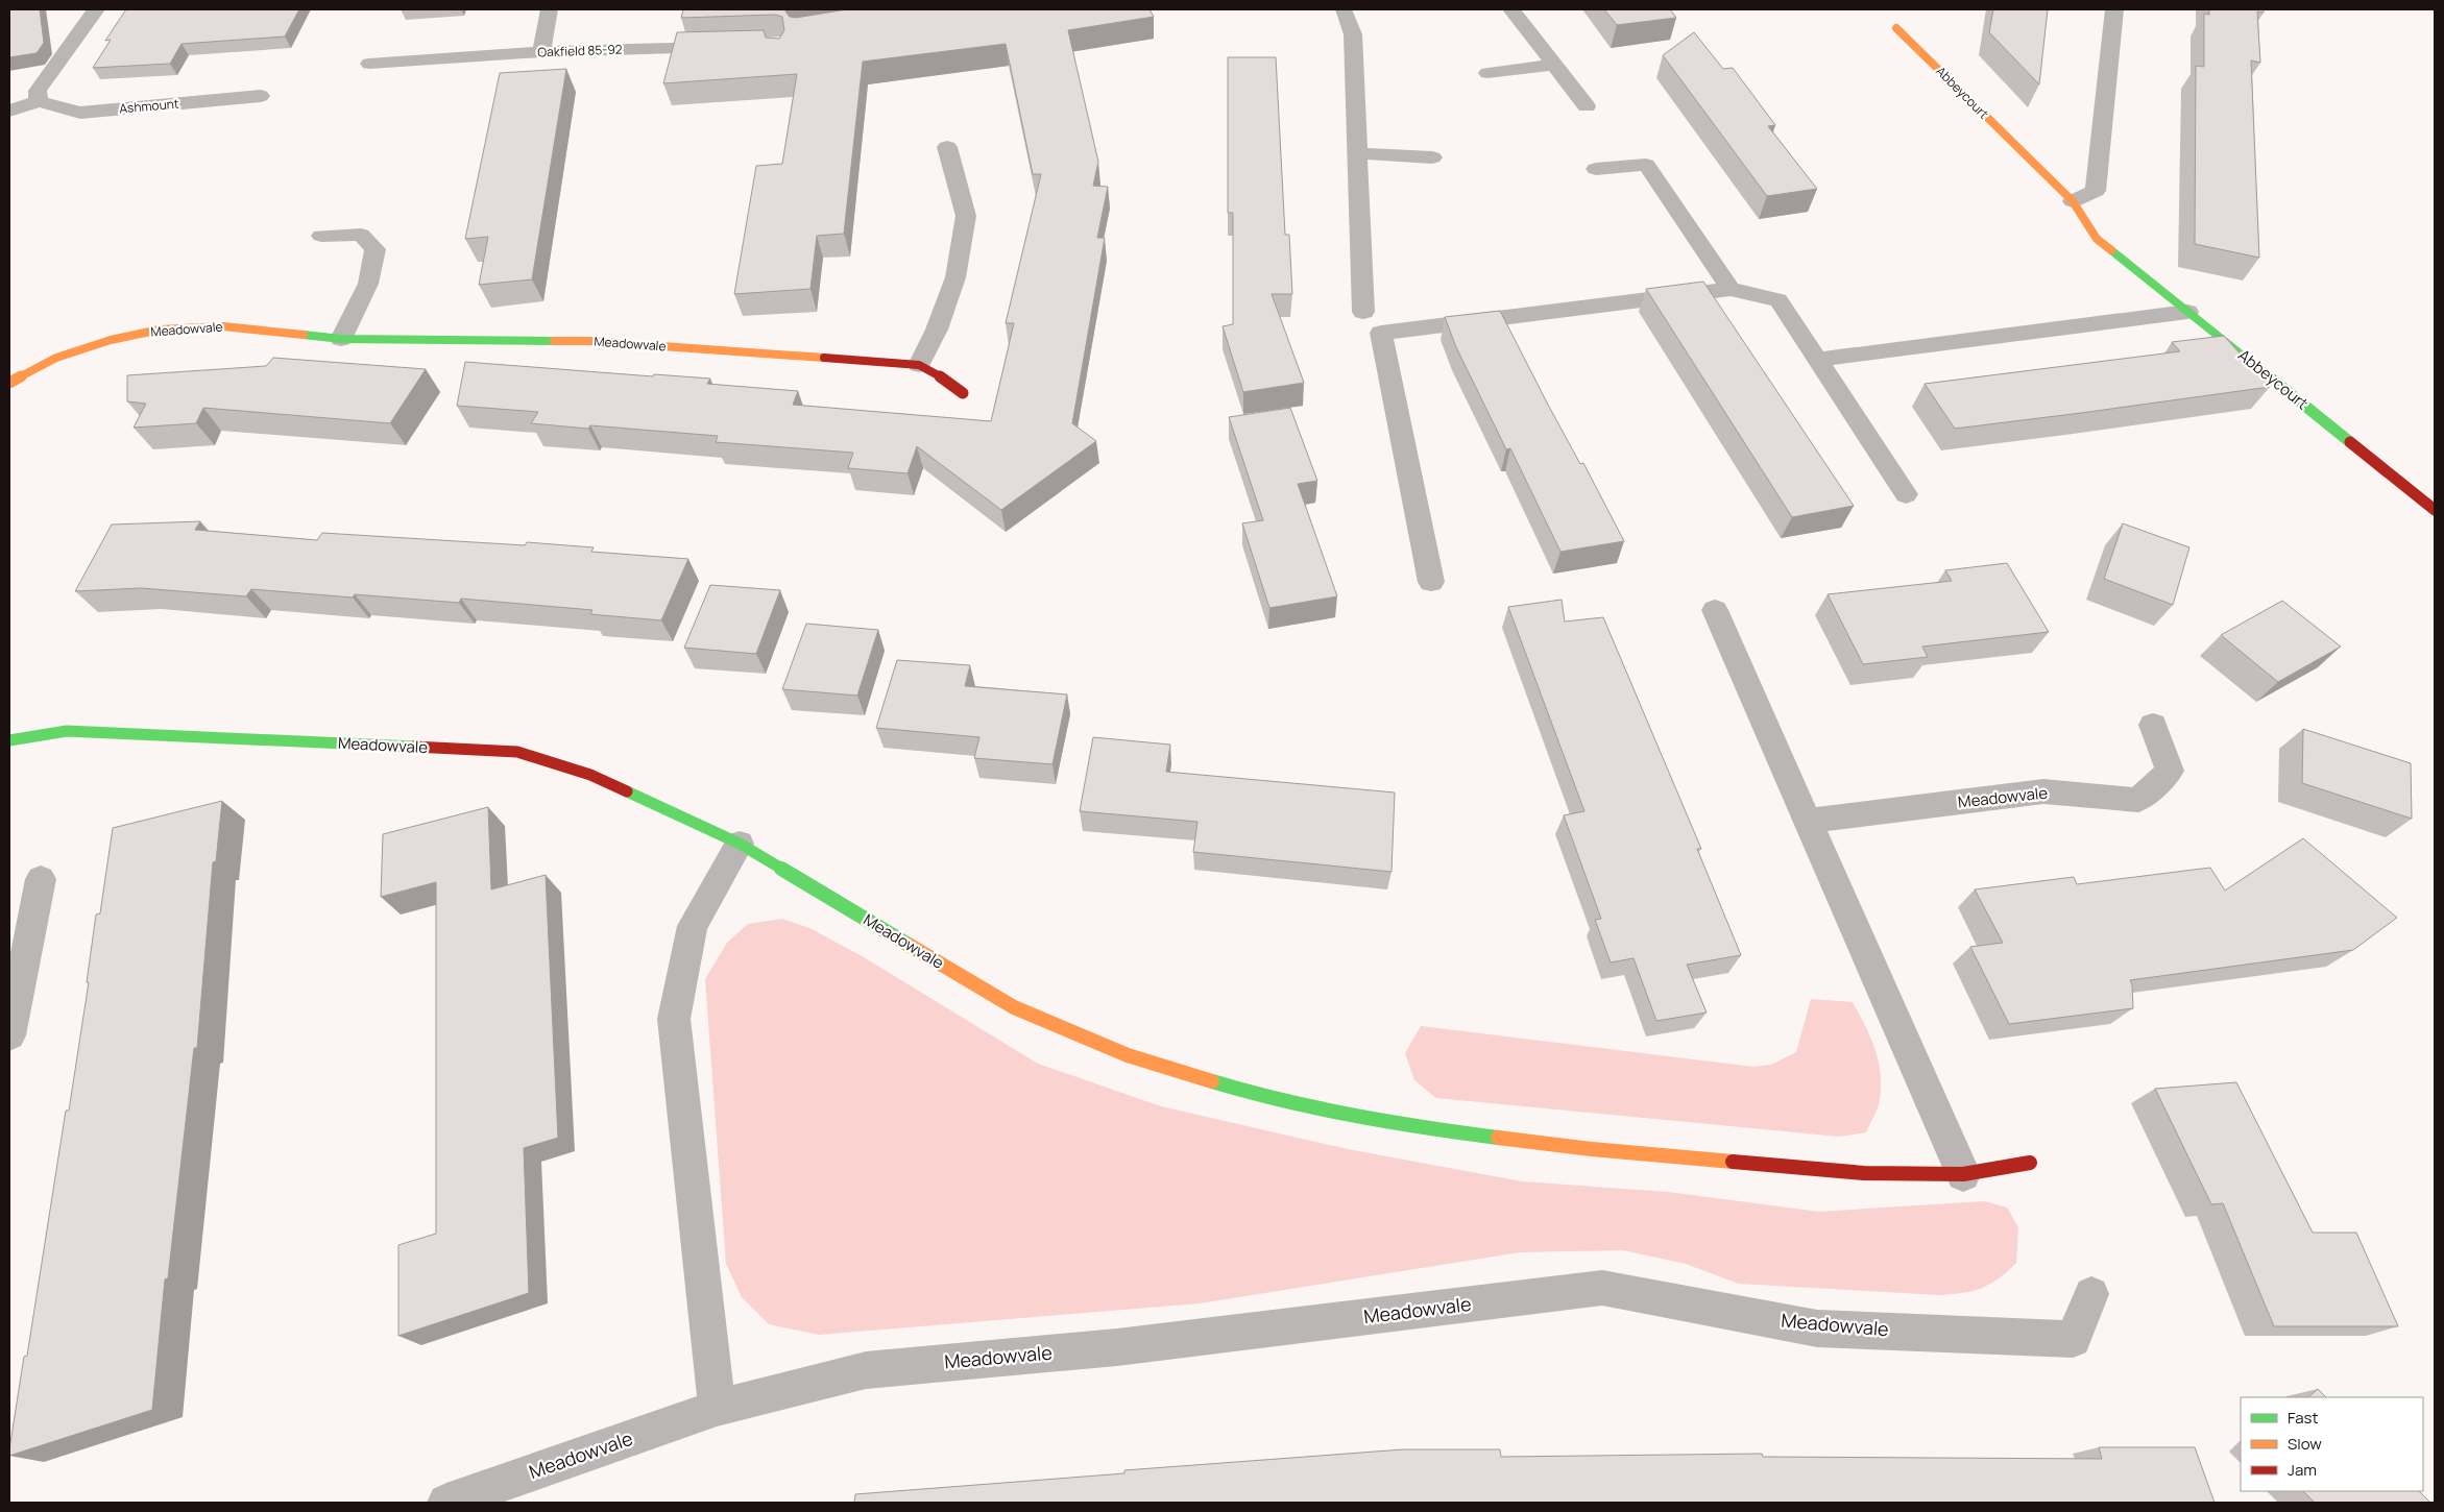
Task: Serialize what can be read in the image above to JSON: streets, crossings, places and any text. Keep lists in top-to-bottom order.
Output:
{
  "streets": {
    "street": [
      "Oakfield 85-92",
      "Abbeycourt",
      "Ashmount",
      "Meadowvale"
    ]
  },
  "legend": ["Fast", "Slow", "Jam"]
}
